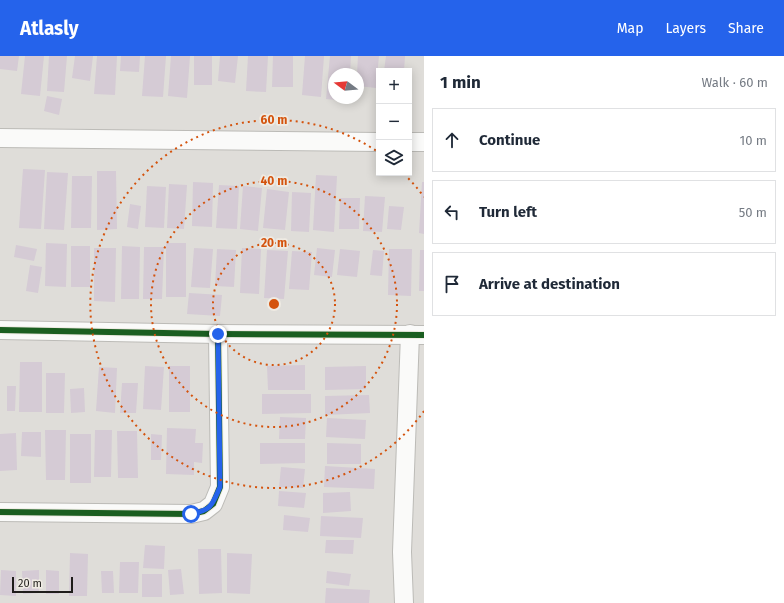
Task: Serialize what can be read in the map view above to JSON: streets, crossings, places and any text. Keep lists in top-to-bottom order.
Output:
{
  "scale_bar": "20 m",
  "north": "left",
  "page": {
    "header": "Atlasly",
    "nav": ["Map", "Layers", "Share"],
    "heading": ["1 min", "Walk · 60 m"],
    "map_buttons": ["+", "−"],
    "list": [
      ["Continue", "10 m"],
      ["Turn left", "50 m"],
      "Arrive at destination"
    ],
    "scale": "20 m"
  },
  "rings": ["60 m", "40 m", "20 m"]
}
